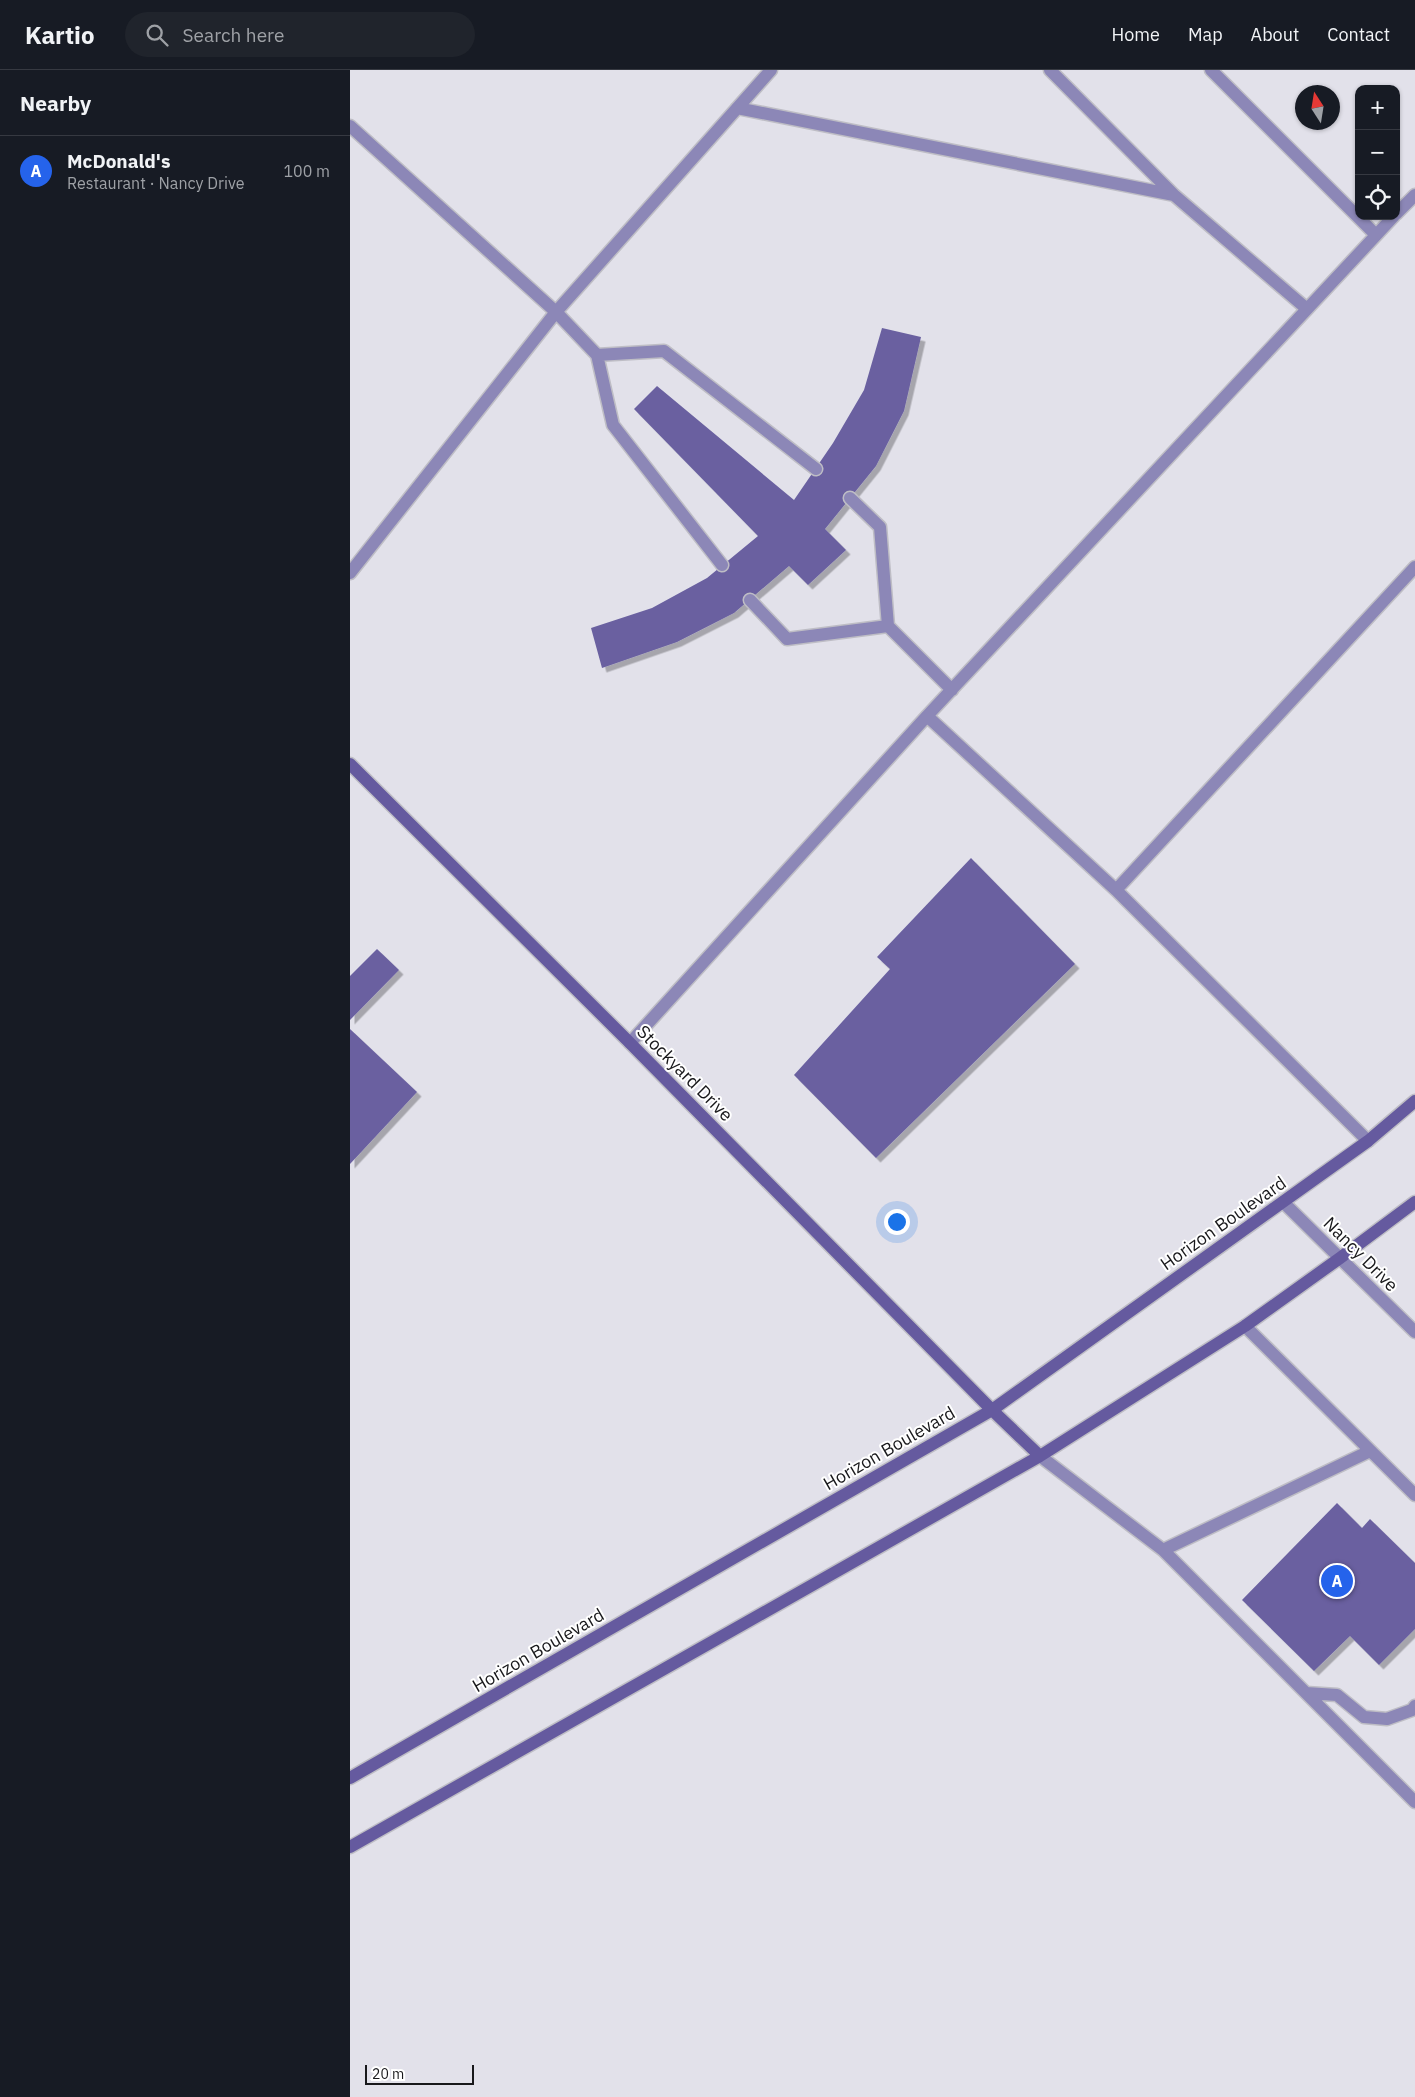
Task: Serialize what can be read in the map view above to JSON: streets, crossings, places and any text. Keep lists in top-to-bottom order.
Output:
{
  "streets": {
    "main road": ["Stockyard Drive", "Horizon Boulevard"],
    "street": ["Nancy Drive"]
  },
  "crossings": [
    ["Stockyard Drive", "Horizon Boulevard"],
    ["Horizon Boulevard", "Nancy Drive"]
  ],
  "scale_bar": "20 m",
  "north": "top",
  "page": {
    "header": "Kartio",
    "search": "Search here",
    "nav": [
      "Home",
      "Map",
      "About",
      "Contact"
    ],
    "heading": "Nearby",
    "map_buttons": ["+", "−"],
    "list": [
      {
        "mark": "A",
        "name": "McDonald's",
        "note": "Restaurant · Nancy Drive",
        "value": "100 m"
      }
    ],
    "pins": "A",
    "scale": "20 m"
  }
}
